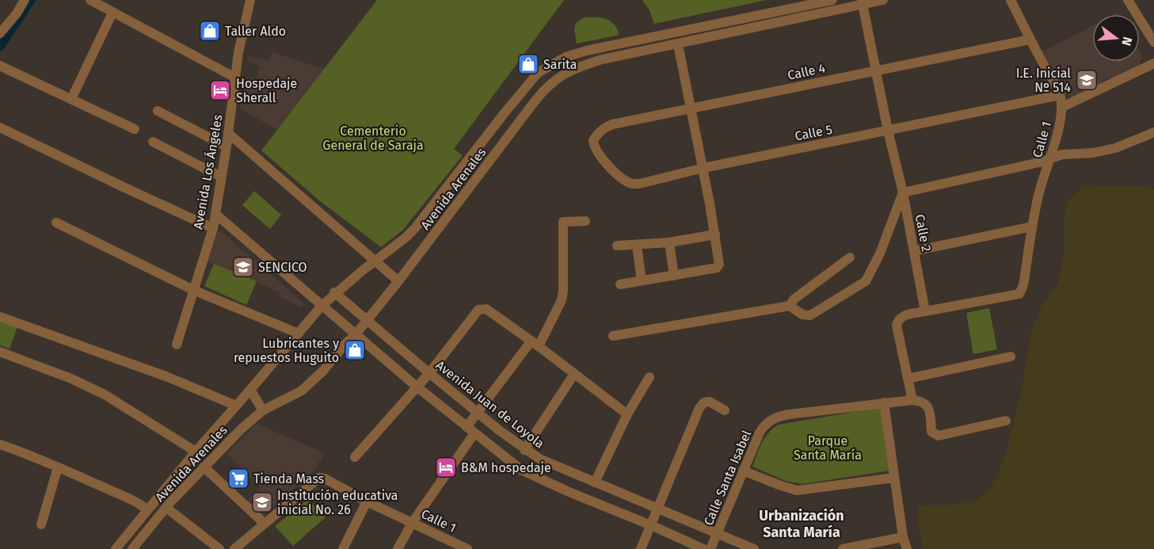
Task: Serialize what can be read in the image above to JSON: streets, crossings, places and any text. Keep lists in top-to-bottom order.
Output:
{
  "streets": {
    "street": [
      "Calle 4",
      "Calle 5",
      "Calle 1",
      "Avenida Los Ángeles",
      "Avenida Arenales",
      "Calle 2",
      "Avenida Juan de Loyola",
      "Calle Santa Isabel"
    ]
  },
  "crossings": [
    ["Calle 4", "Calle 5"],
    ["Calle 4", "Calle 1"],
    ["Calle 4", "Calle 2"],
    ["Calle 5", "Calle 1"],
    ["Calle 5", "Calle 2"],
    ["Calle 1", "Calle 2"],
    ["Avenida Arenales", "Calle 2"],
    ["Avenida Arenales", "Avenida Juan de Loyola"],
    ["Avenida Juan de Loyola", "Calle Santa Isabel"]
  ],
  "districts": ["Urbanización Santa María"],
  "parks": ["Cementerio General de Saraja", "Parque Santa María"],
  "places": {
    "shop": ["Taller Aldo", "Sarita", "Lubricantes y repuestos Huguito"],
    "school or university": ["I.E. Inicial Nº 514", "SENCICO", "Institución educativa inicial No. 26"],
    "hotel": ["Hospedaje Sherall", "B&M hospedaje"],
    "supermarket": ["Tienda Mass"]
  },
  "north": "right"
}
